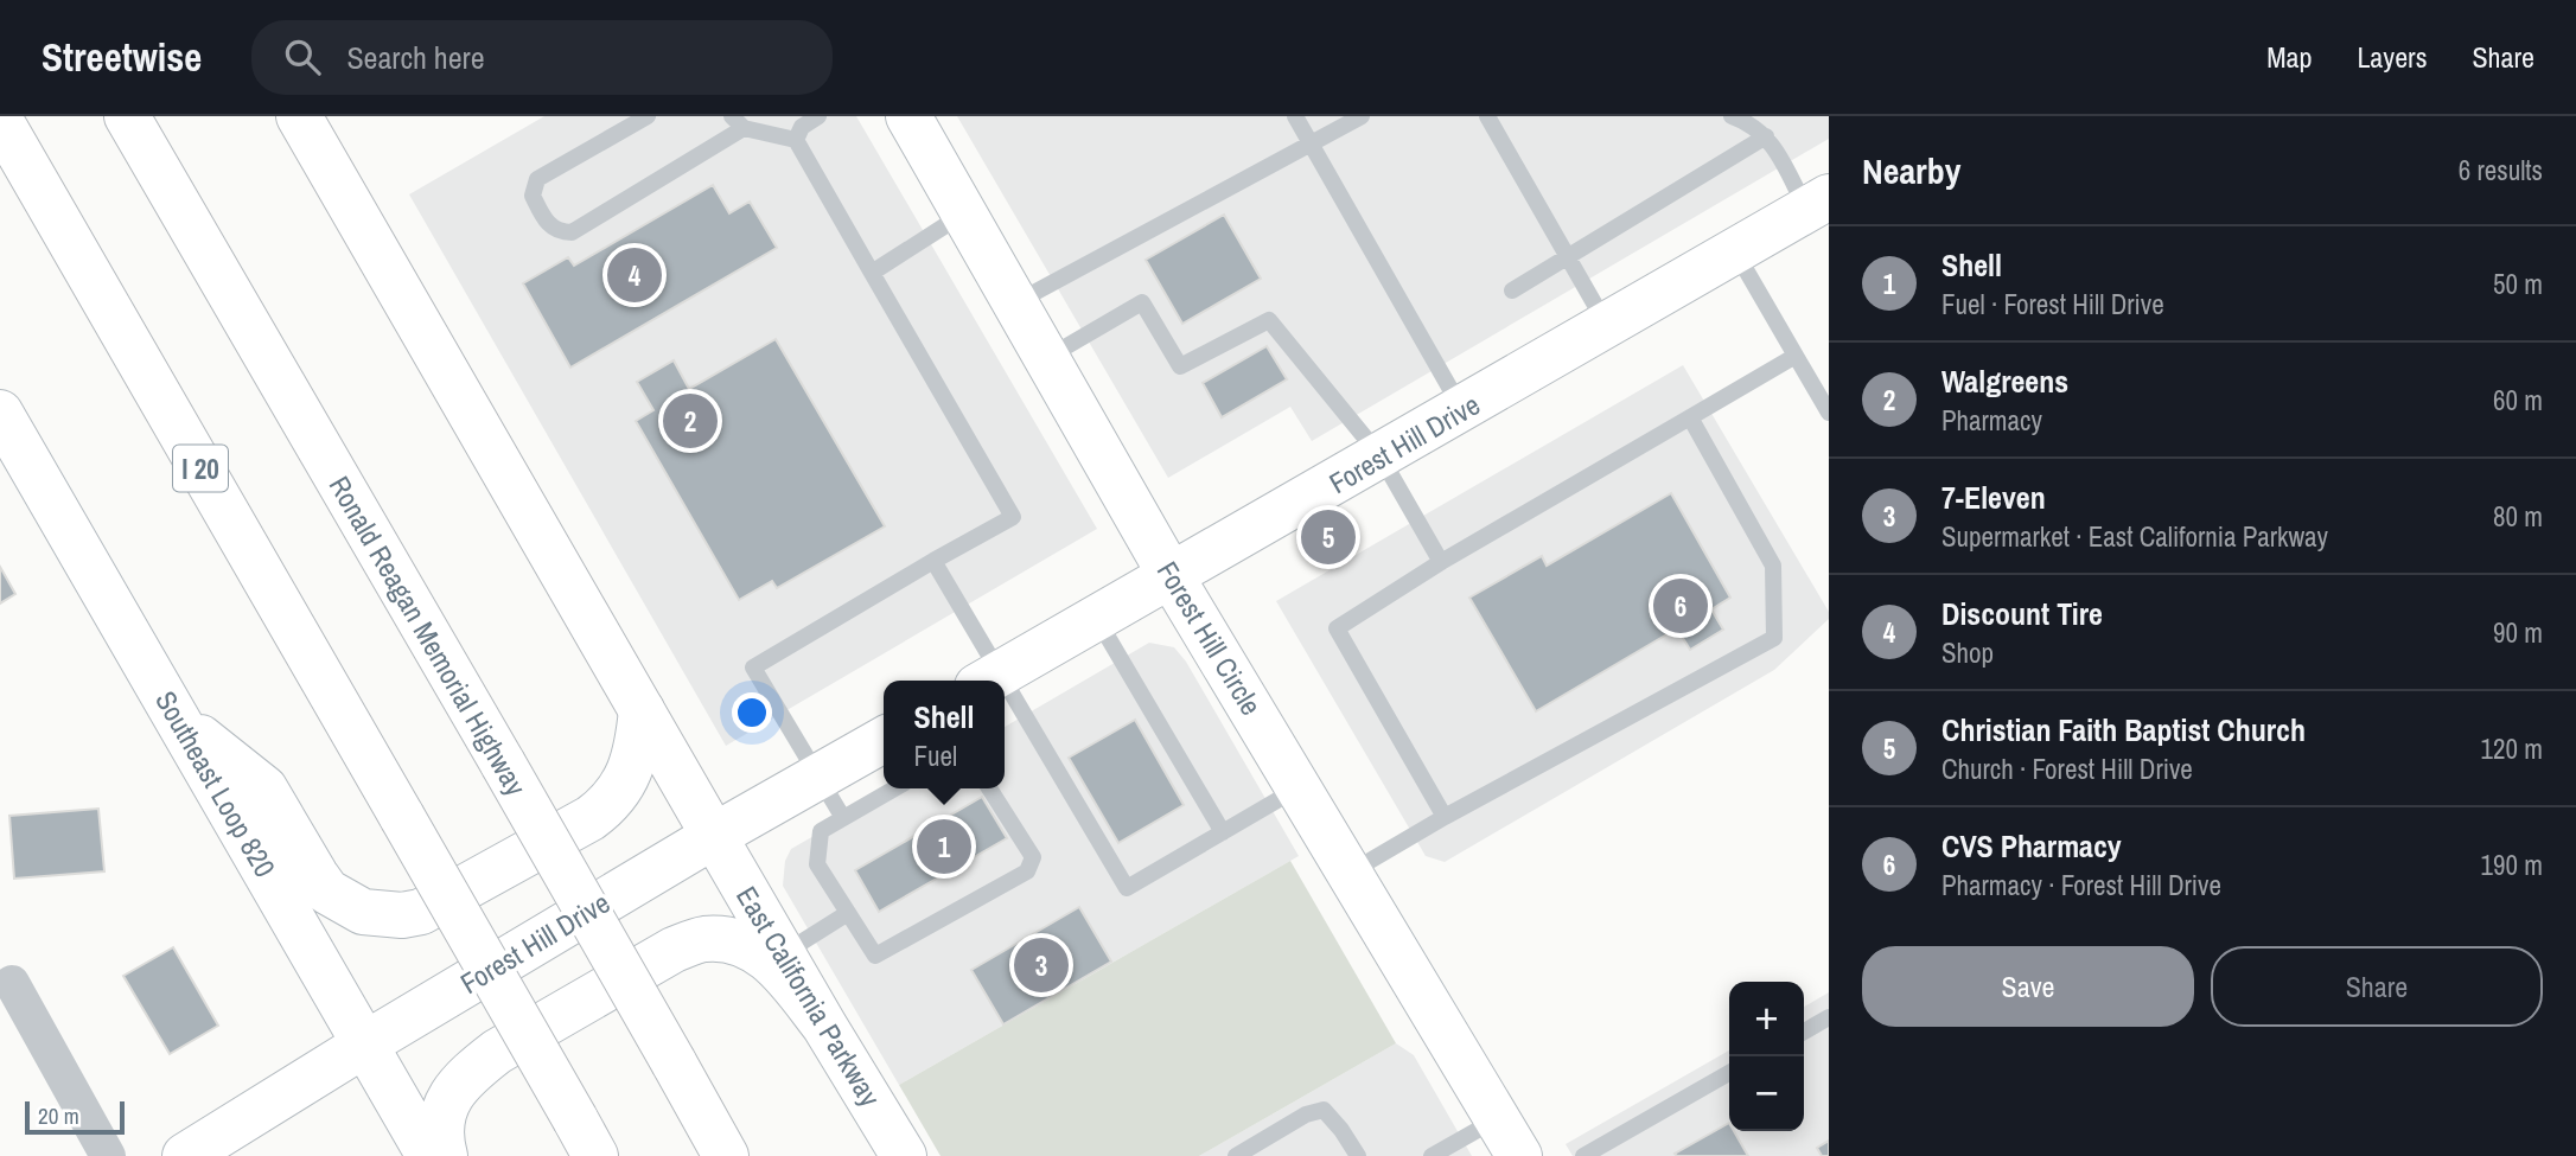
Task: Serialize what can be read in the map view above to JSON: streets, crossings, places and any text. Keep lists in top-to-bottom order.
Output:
{
  "streets": {
    "main road": [
      "Forest Hill Drive",
      "I 20",
      "Ronald Reagan Memorial Highway",
      "Forest Hill Circle",
      "Southeast Loop 820",
      "East California Parkway"
    ]
  },
  "crossings": [
    ["Forest Hill Drive", "Forest Hill Circle"],
    ["Forest Hill Drive", "Southeast Loop 820"],
    ["Forest Hill Drive", "East California Parkway"]
  ],
  "scale_bar": "20 m",
  "page": {
    "header": "Streetwise",
    "search": "Search here",
    "nav": ["Map", "Layers", "Share"],
    "heading": ["Nearby", "6 results"],
    "list": [
      {
        "mark": "1",
        "name": "Shell",
        "note": "Fuel · Forest Hill Drive",
        "value": "50 m"
      },
      {
        "mark": "2",
        "name": "Walgreens",
        "note": "Pharmacy",
        "value": "60 m"
      },
      {
        "mark": "3",
        "name": "7-Eleven",
        "note": "Supermarket · East California Parkway",
        "value": "80 m"
      },
      {
        "mark": "4",
        "name": "Discount Tire",
        "note": "Shop",
        "value": "90 m"
      },
      {
        "mark": "5",
        "name": "Christian Faith Baptist Church",
        "note": "Church · Forest Hill Drive",
        "value": "120 m"
      },
      {
        "mark": "6",
        "name": "CVS Pharmacy",
        "note": "Pharmacy · Forest Hill Drive",
        "value": "190 m"
      }
    ],
    "pins": [
      "4",
      "2",
      "5",
      "6",
      "1",
      "3"
    ],
    "popup": ["Shell", "Fuel"],
    "buttons": ["Save", "Share"],
    "map_buttons": ["+", "−"],
    "scale": "20 m"
  }
}
